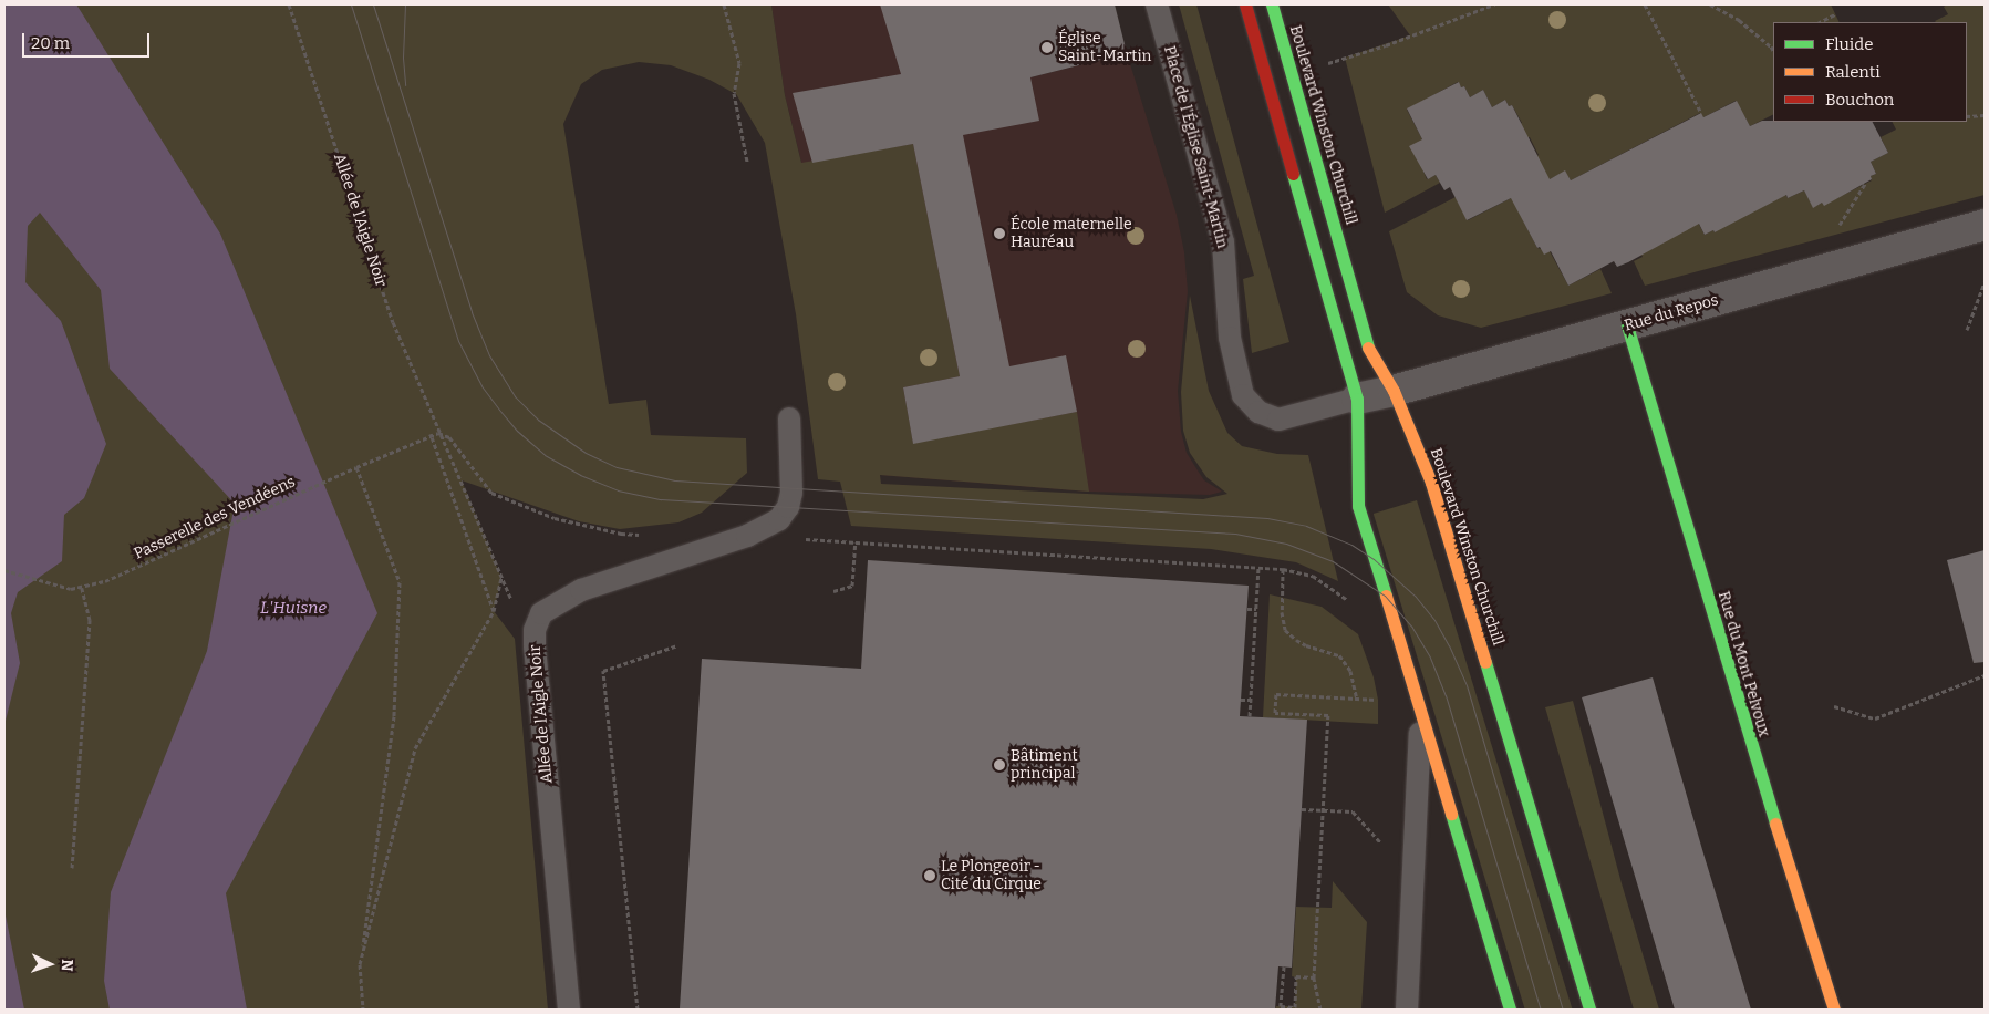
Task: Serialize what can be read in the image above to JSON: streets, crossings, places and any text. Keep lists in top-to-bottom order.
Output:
{
  "streets": {
    "street": ["Boulevard Winston Churchill", "Rue du Repos", "Rue du Mont Pelvoux"],
    "lane": ["Place de l'Église Saint-Martin", "Allée de l'Aigle Noir"],
    "path": ["Passerelle des Vendéens"]
  },
  "crossings": [
    ["Boulevard Winston Churchill", "Rue du Repos"],
    ["Place de l'Église Saint-Martin", "Rue du Repos"],
    ["Allée de l'Aigle Noir", "Passerelle des Vendéens"],
    ["Rue du Repos", "Rue du Mont Pelvoux"]
  ],
  "water": ["L'Huisne"],
  "places": [
    "Église Saint-Martin",
    "École maternelle Hauréau",
    "Bâtiment principal",
    "Le Plongeoir - Cité du Cirque"
  ],
  "legend": ["Fluide", "Ralenti", "Bouchon"],
  "scale_bar": "20 m",
  "north": "right"
}
